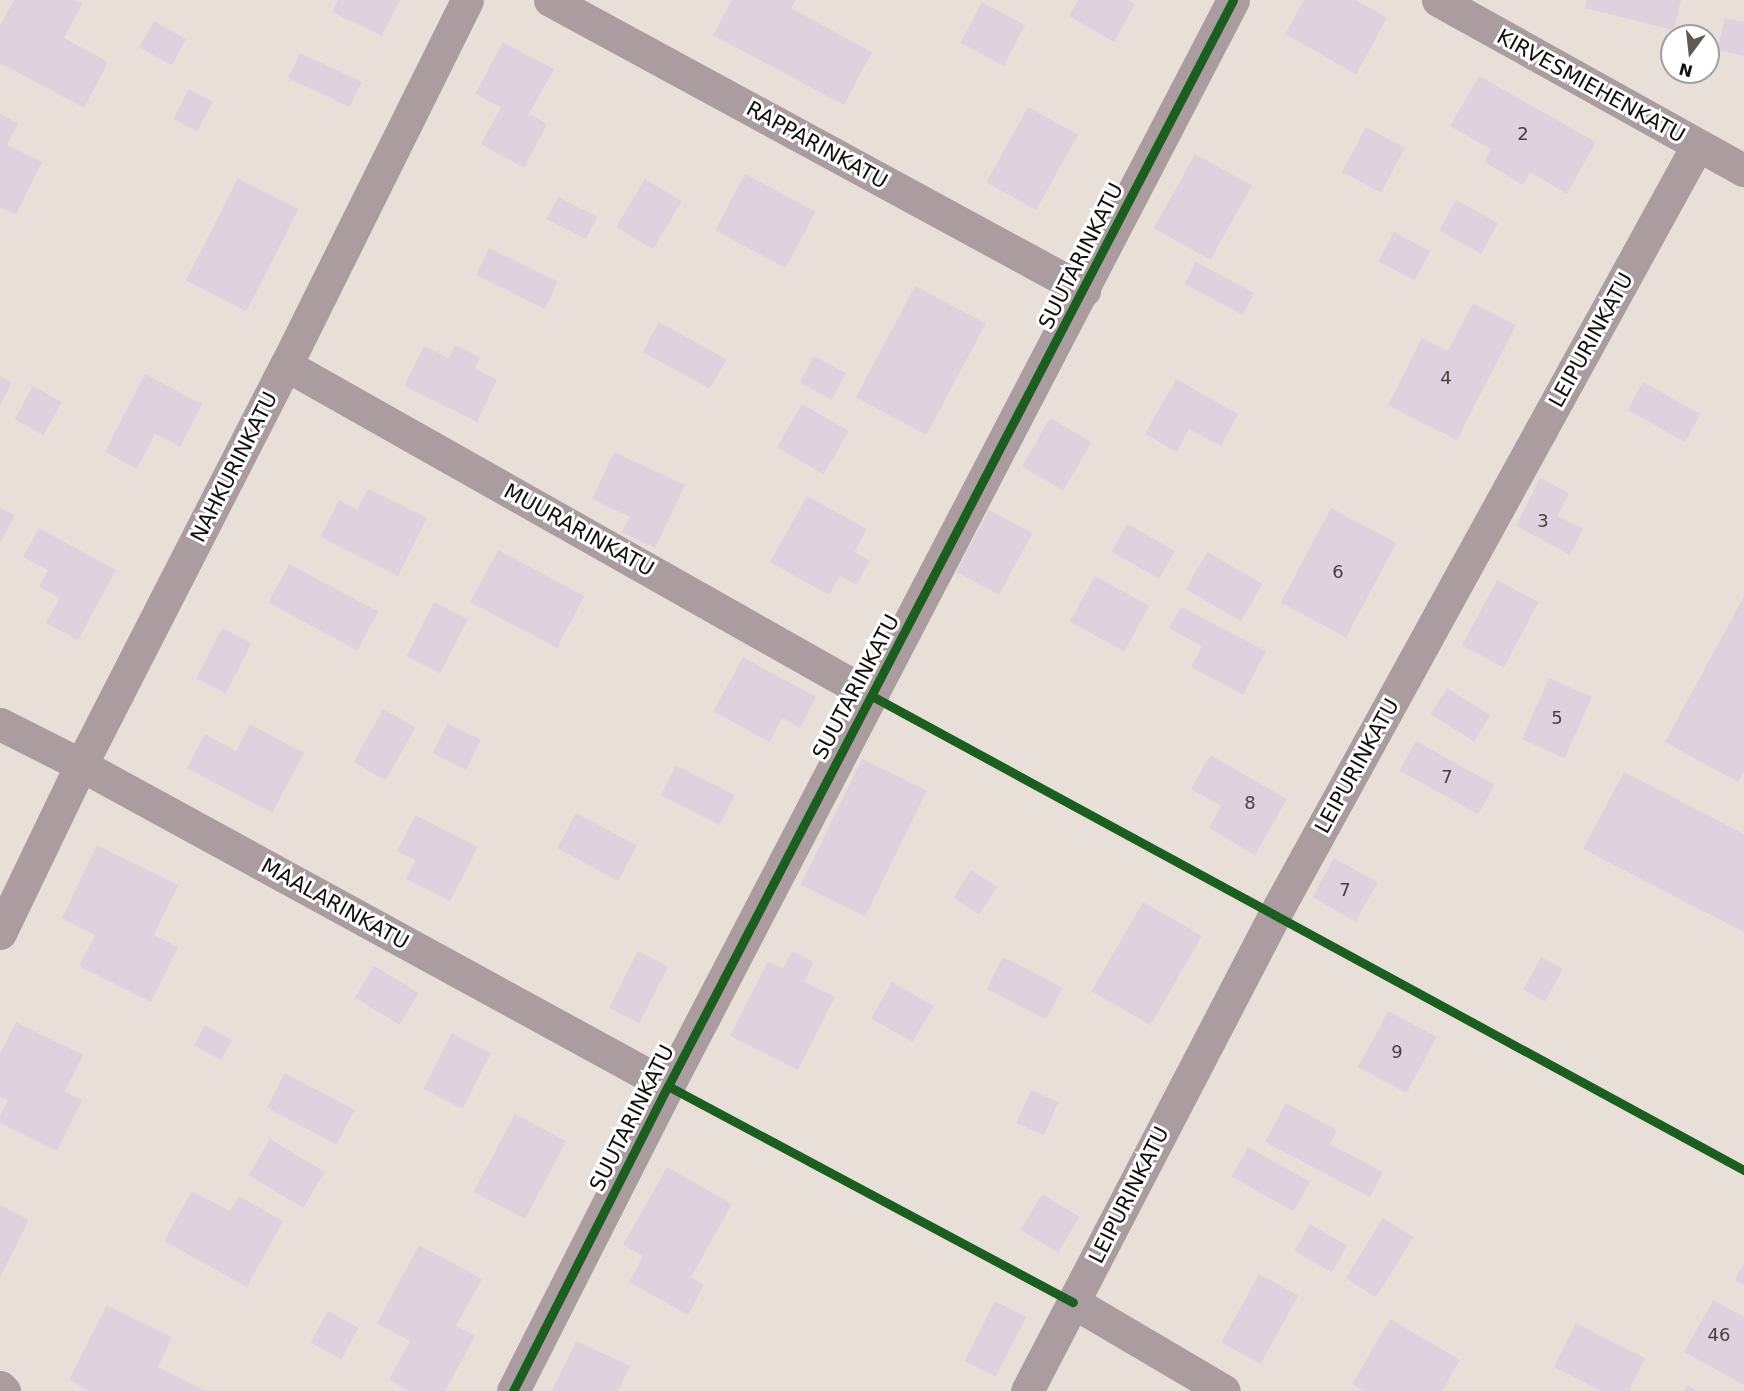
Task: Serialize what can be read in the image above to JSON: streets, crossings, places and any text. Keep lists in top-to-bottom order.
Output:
{
  "streets": {
    "street": [
      "KIRVESMIEHENKATU",
      "RAPPARINKATU",
      "SUUTARINKATU",
      "LEIPURINKATU",
      "NAHKURINKATU",
      "MUURARINKATU",
      "MAALARINKATU"
    ]
  },
  "crossings": [
    ["KIRVESMIEHENKATU", "LEIPURINKATU"],
    ["RAPPARINKATU", "SUUTARINKATU"],
    ["SUUTARINKATU", "MUURARINKATU"],
    ["SUUTARINKATU", "MAALARINKATU"],
    ["NAHKURINKATU", "MUURARINKATU"],
    ["NAHKURINKATU", "MAALARINKATU"]
  ],
  "house_numbers": [
    "2",
    "4",
    "3",
    "6",
    "5",
    "7",
    "8",
    "7",
    "9",
    "46"
  ],
  "north": "bottom"
}
